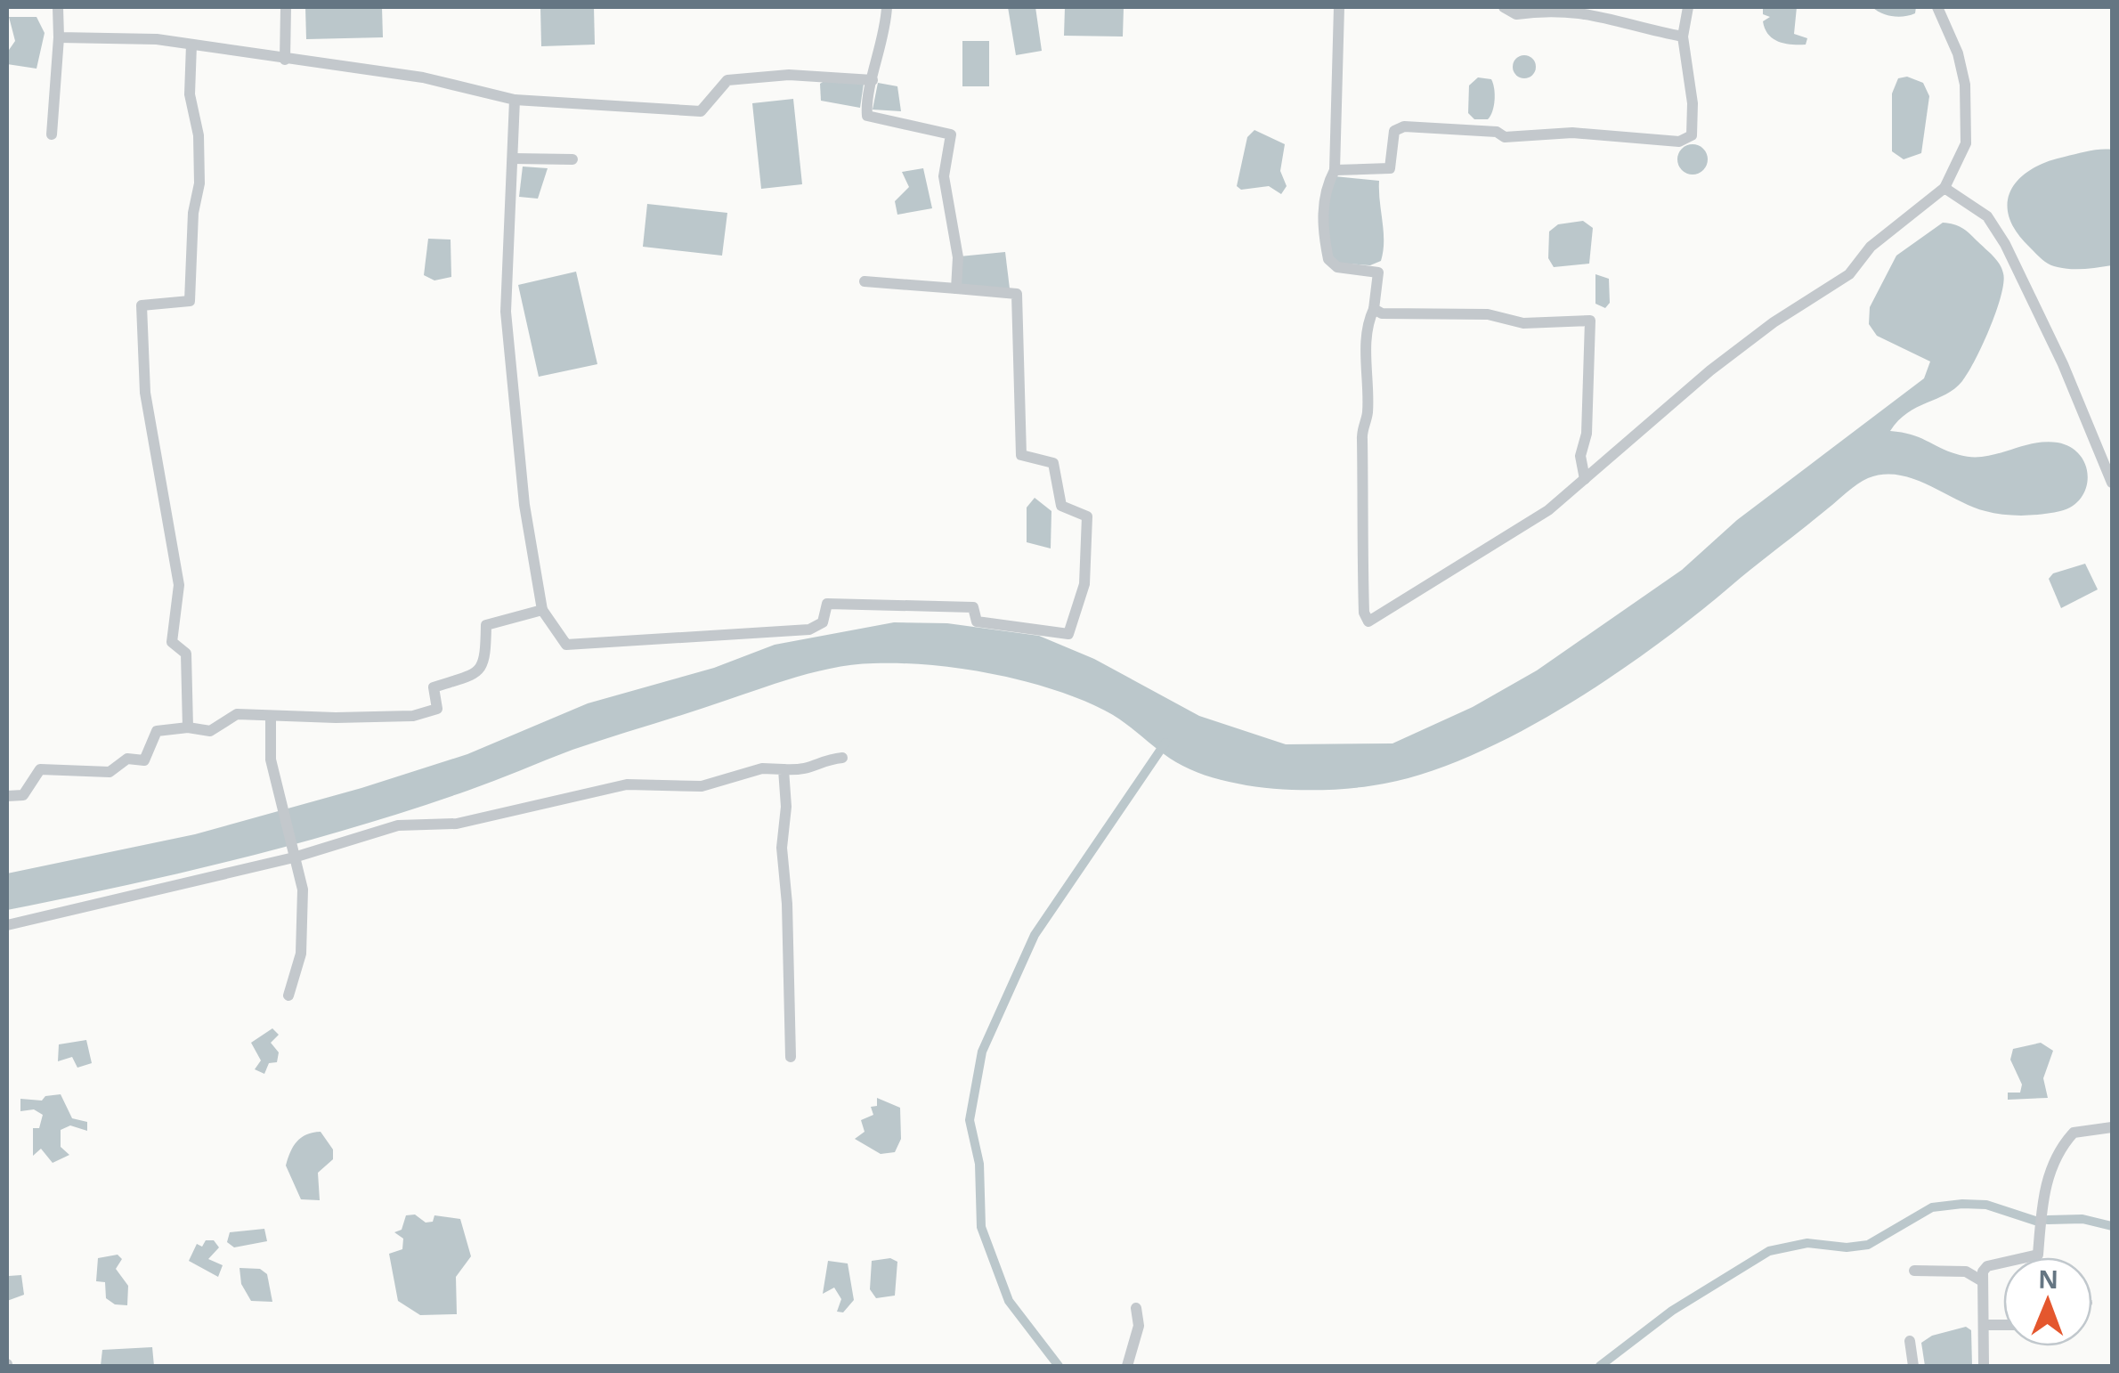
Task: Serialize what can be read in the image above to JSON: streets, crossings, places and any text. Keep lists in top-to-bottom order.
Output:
{
  "north": "top"
}
